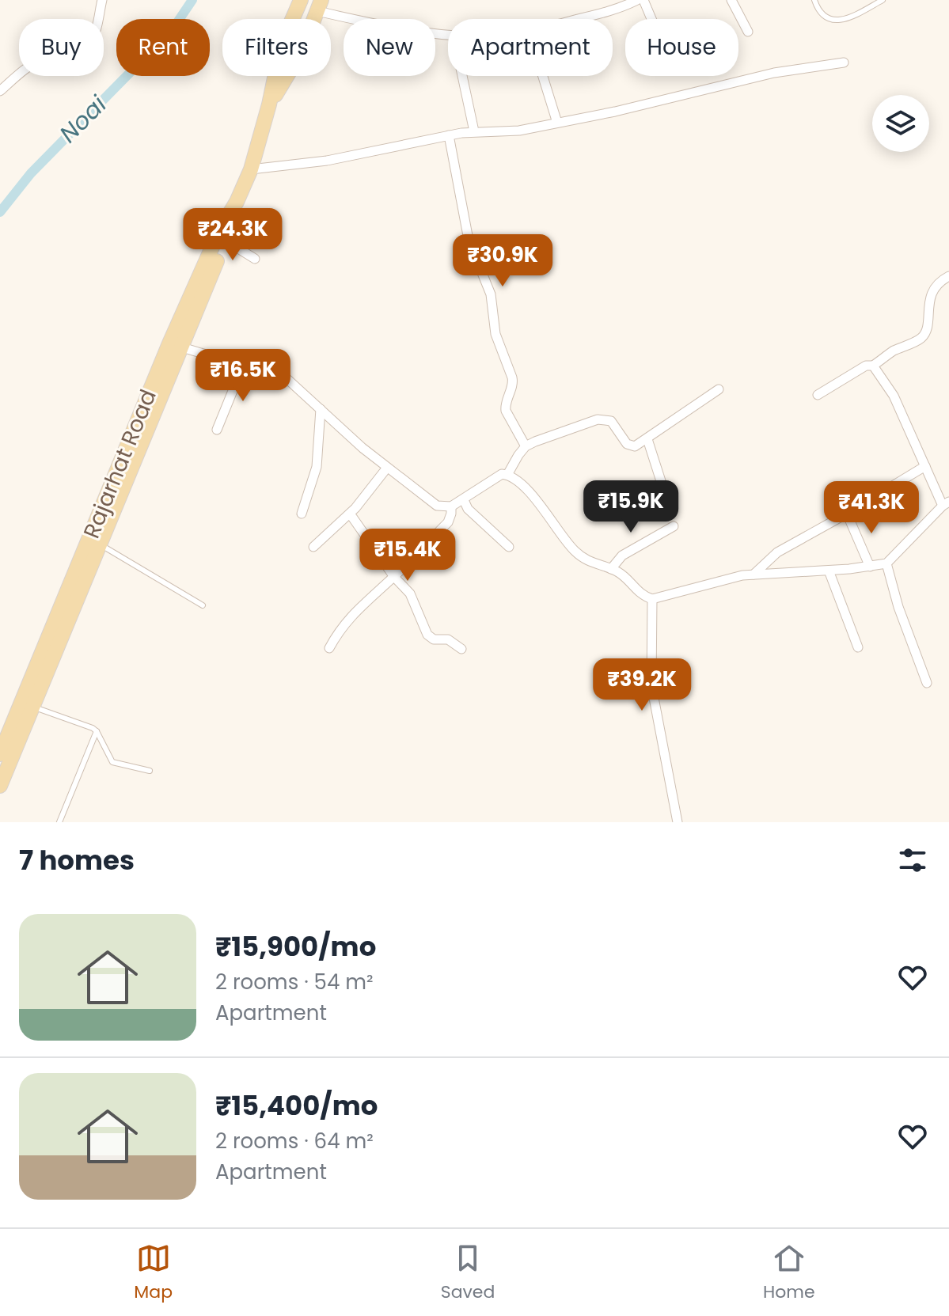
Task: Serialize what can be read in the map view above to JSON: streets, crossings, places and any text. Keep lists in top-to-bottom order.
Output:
{
  "streets": {
    "main road": ["Rajarhat Road"]
  },
  "water": ["Noai"],
  "page": {
    "chip": [
      "Buy",
      "Rent",
      "Filters",
      "New",
      "Apartment",
      "House"
    ],
    "price": [
      "₹24.3K",
      "₹30.9K",
      "₹16.5K",
      "₹15.9K",
      "₹41.3K",
      "₹15.4K",
      "₹39.2K"
    ],
    "heading": "7 homes",
    "list": [
      {
        "name": "₹15,900/mo",
        "note": "2 rooms · 54 m² · Apartment"
      },
      {
        "name": "₹15,400/mo",
        "note": "2 rooms · 64 m² · Apartment"
      }
    ],
    "tabs": ["Map", "Saved", "Home"]
  }
}
